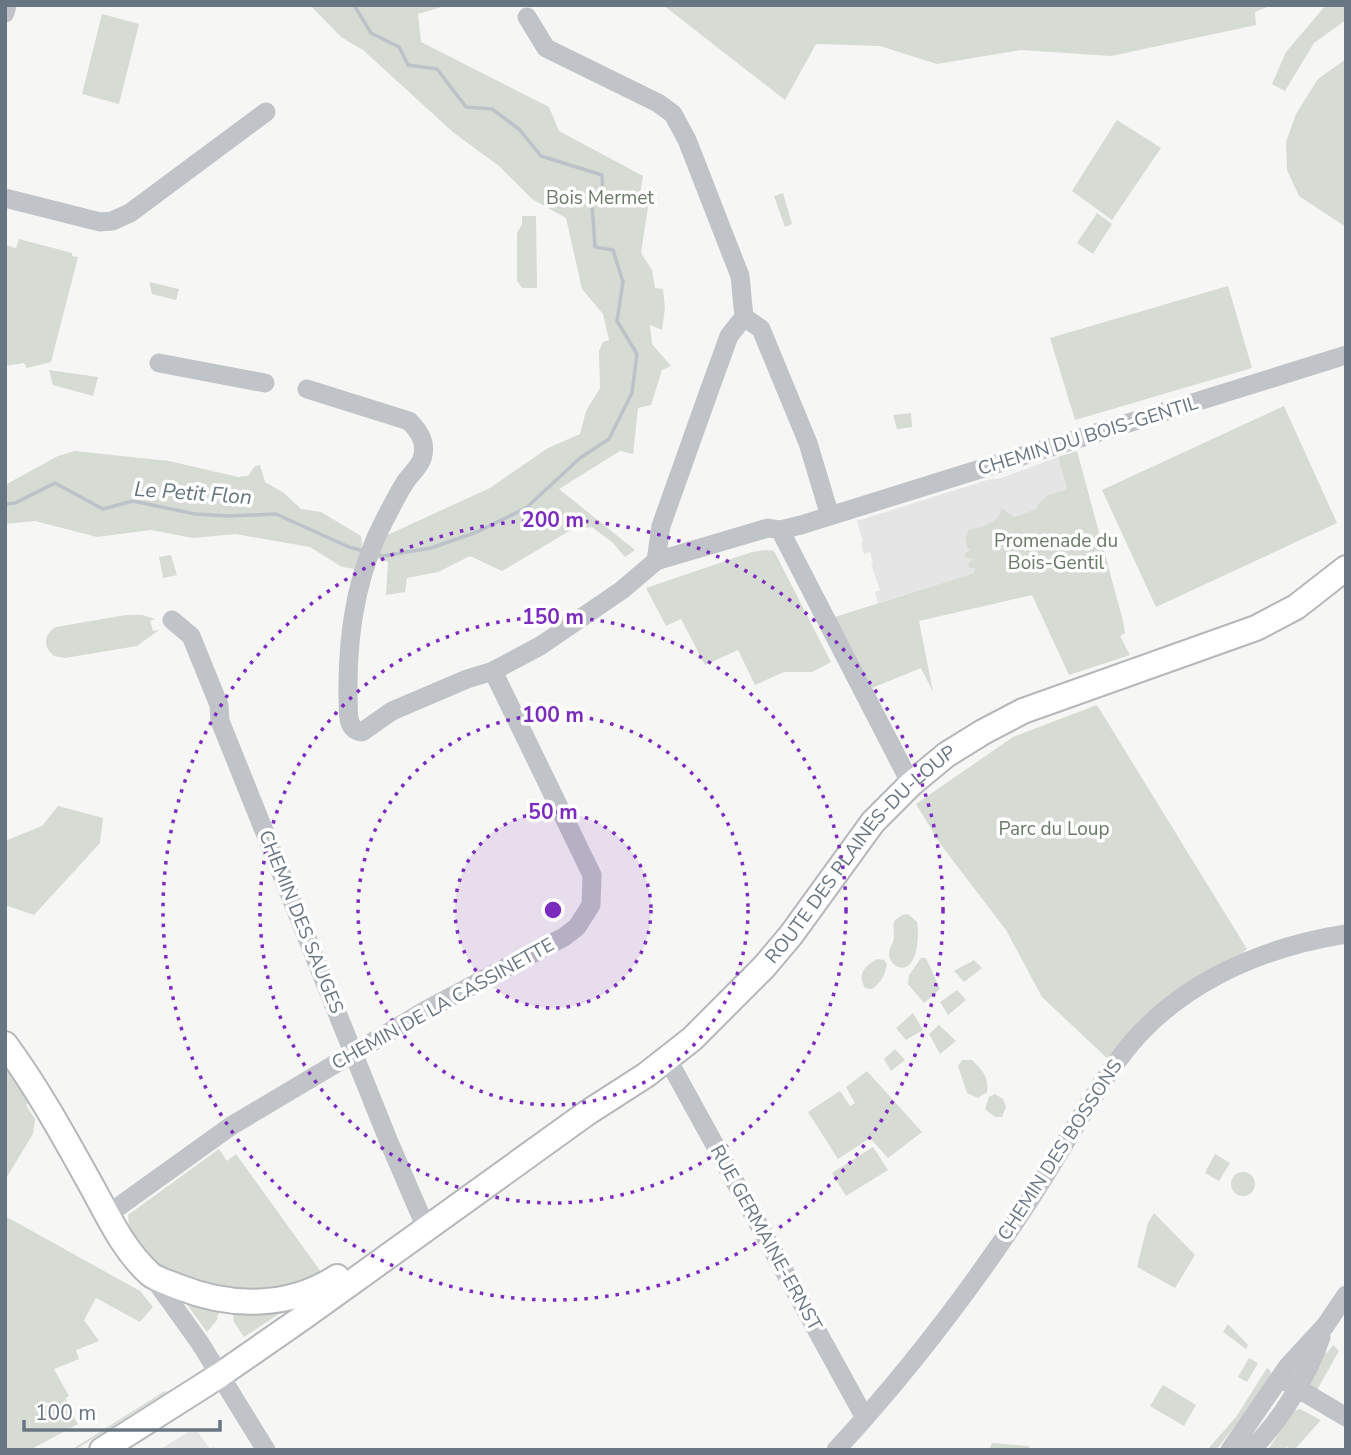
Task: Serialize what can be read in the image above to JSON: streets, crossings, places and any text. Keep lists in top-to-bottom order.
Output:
{
  "streets": {
    "main road": ["ROUTE DES PLAINES-DU-LOUP"],
    "street": [
      "CHEMIN DU BOIS-GENTIL",
      "CHEMIN DES SAUGES",
      "CHEMIN DE LA CASSINETTE",
      "CHEMIN DES BOSSONS",
      "RUE GERMAINE-ERNST"
    ]
  },
  "crossings": [
    ["CHEMIN DU BOIS-GENTIL", "CHEMIN DE LA CASSINETTE"],
    ["ROUTE DES PLAINES-DU-LOUP", "CHEMIN DES SAUGES"],
    ["ROUTE DES PLAINES-DU-LOUP", "RUE GERMAINE-ERNST"],
    ["CHEMIN DES SAUGES", "CHEMIN DE LA CASSINETTE"],
    ["CHEMIN DES BOSSONS", "RUE GERMAINE-ERNST"]
  ],
  "water": ["Le Petit Flon"],
  "parks": ["Bois Mermet", "Promenade du Bois-Gentil", "Parc du Loup"],
  "scale_bar": "100 m",
  "rings": [
    "200 m",
    "150 m",
    "100 m",
    "50 m"
  ]
}
